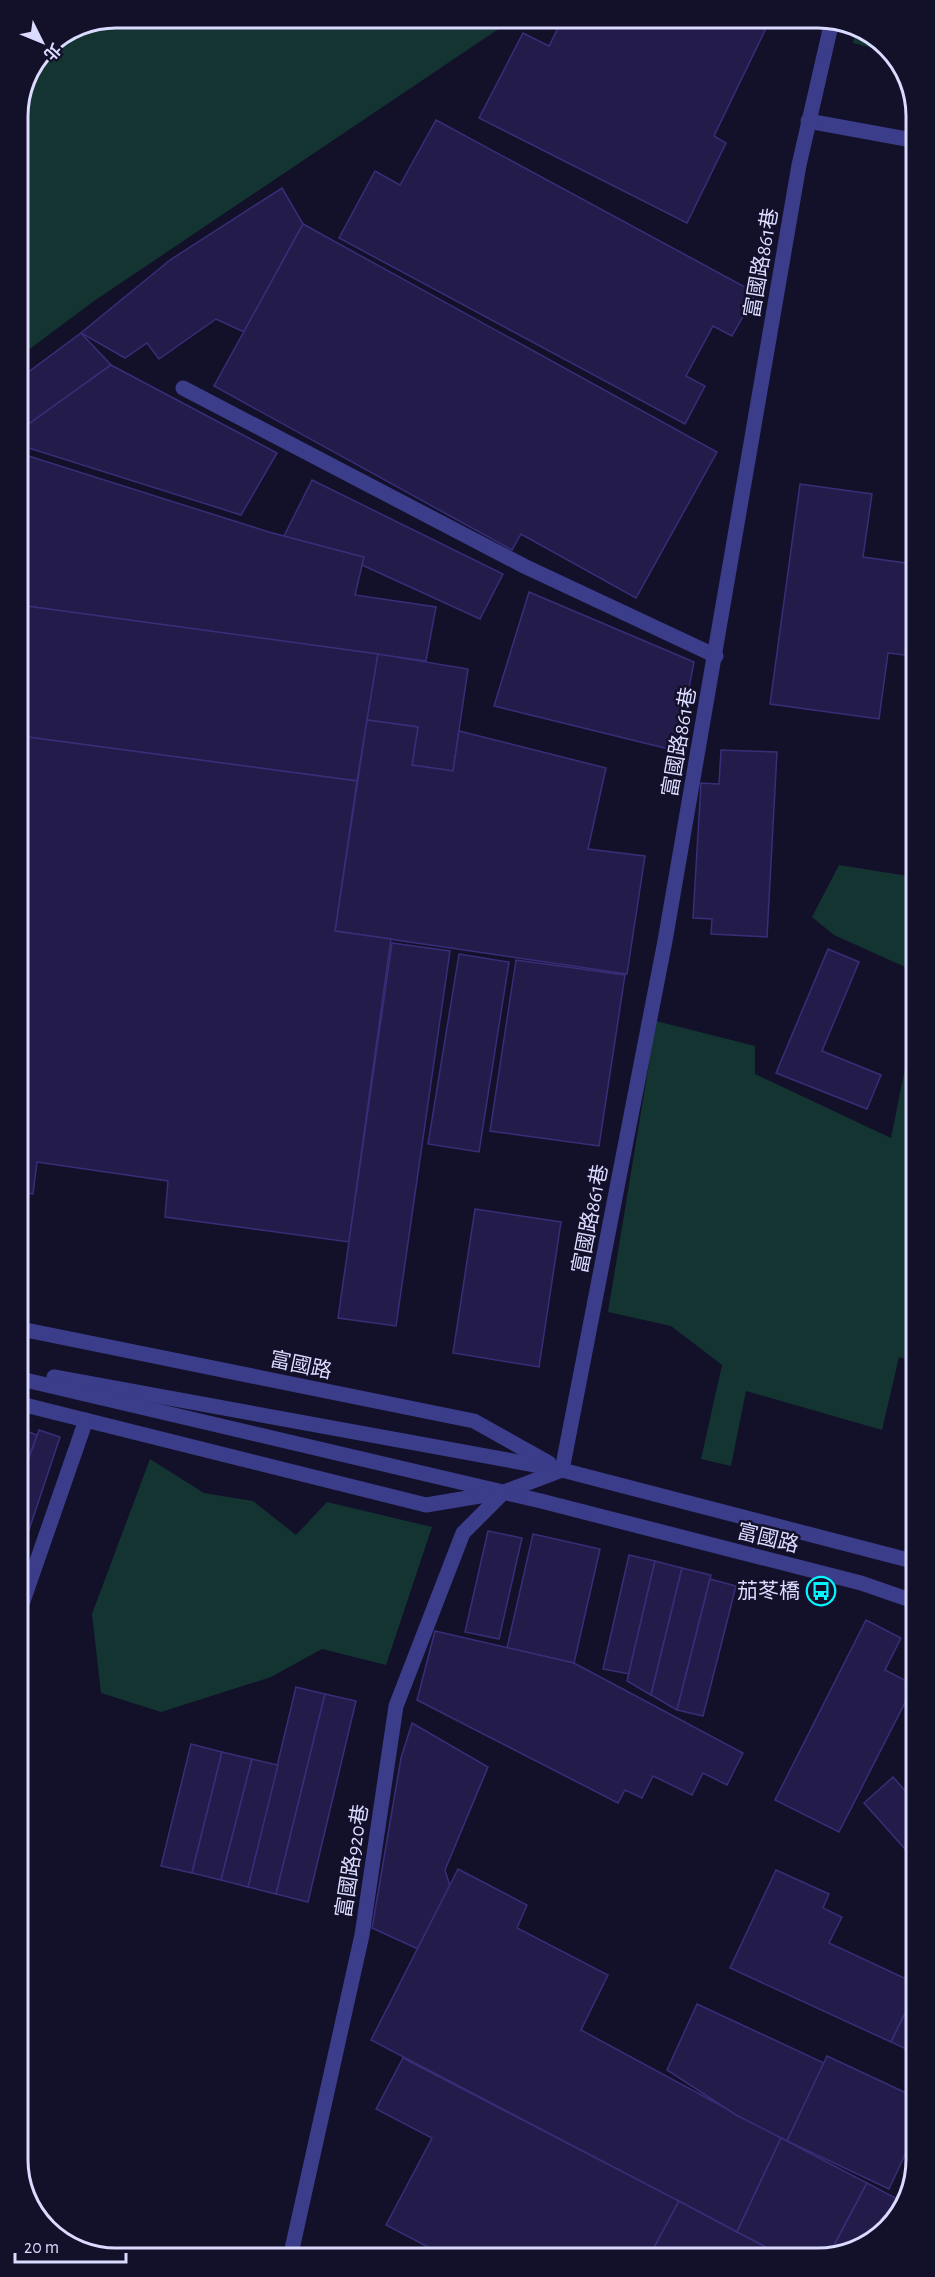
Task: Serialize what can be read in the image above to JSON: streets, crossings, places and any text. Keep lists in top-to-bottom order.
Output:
{
  "streets": {
    "street": ["富國路861巷", "富國路", "富國路920巷"]
  },
  "crossings": [
    ["富國路861巷", "富國路"],
    ["富國路", "富國路920巷"]
  ],
  "places": {
    "bus stop": ["茄苳橋"]
  },
  "scale_bar": "20 m",
  "north": "bottom right"
}
